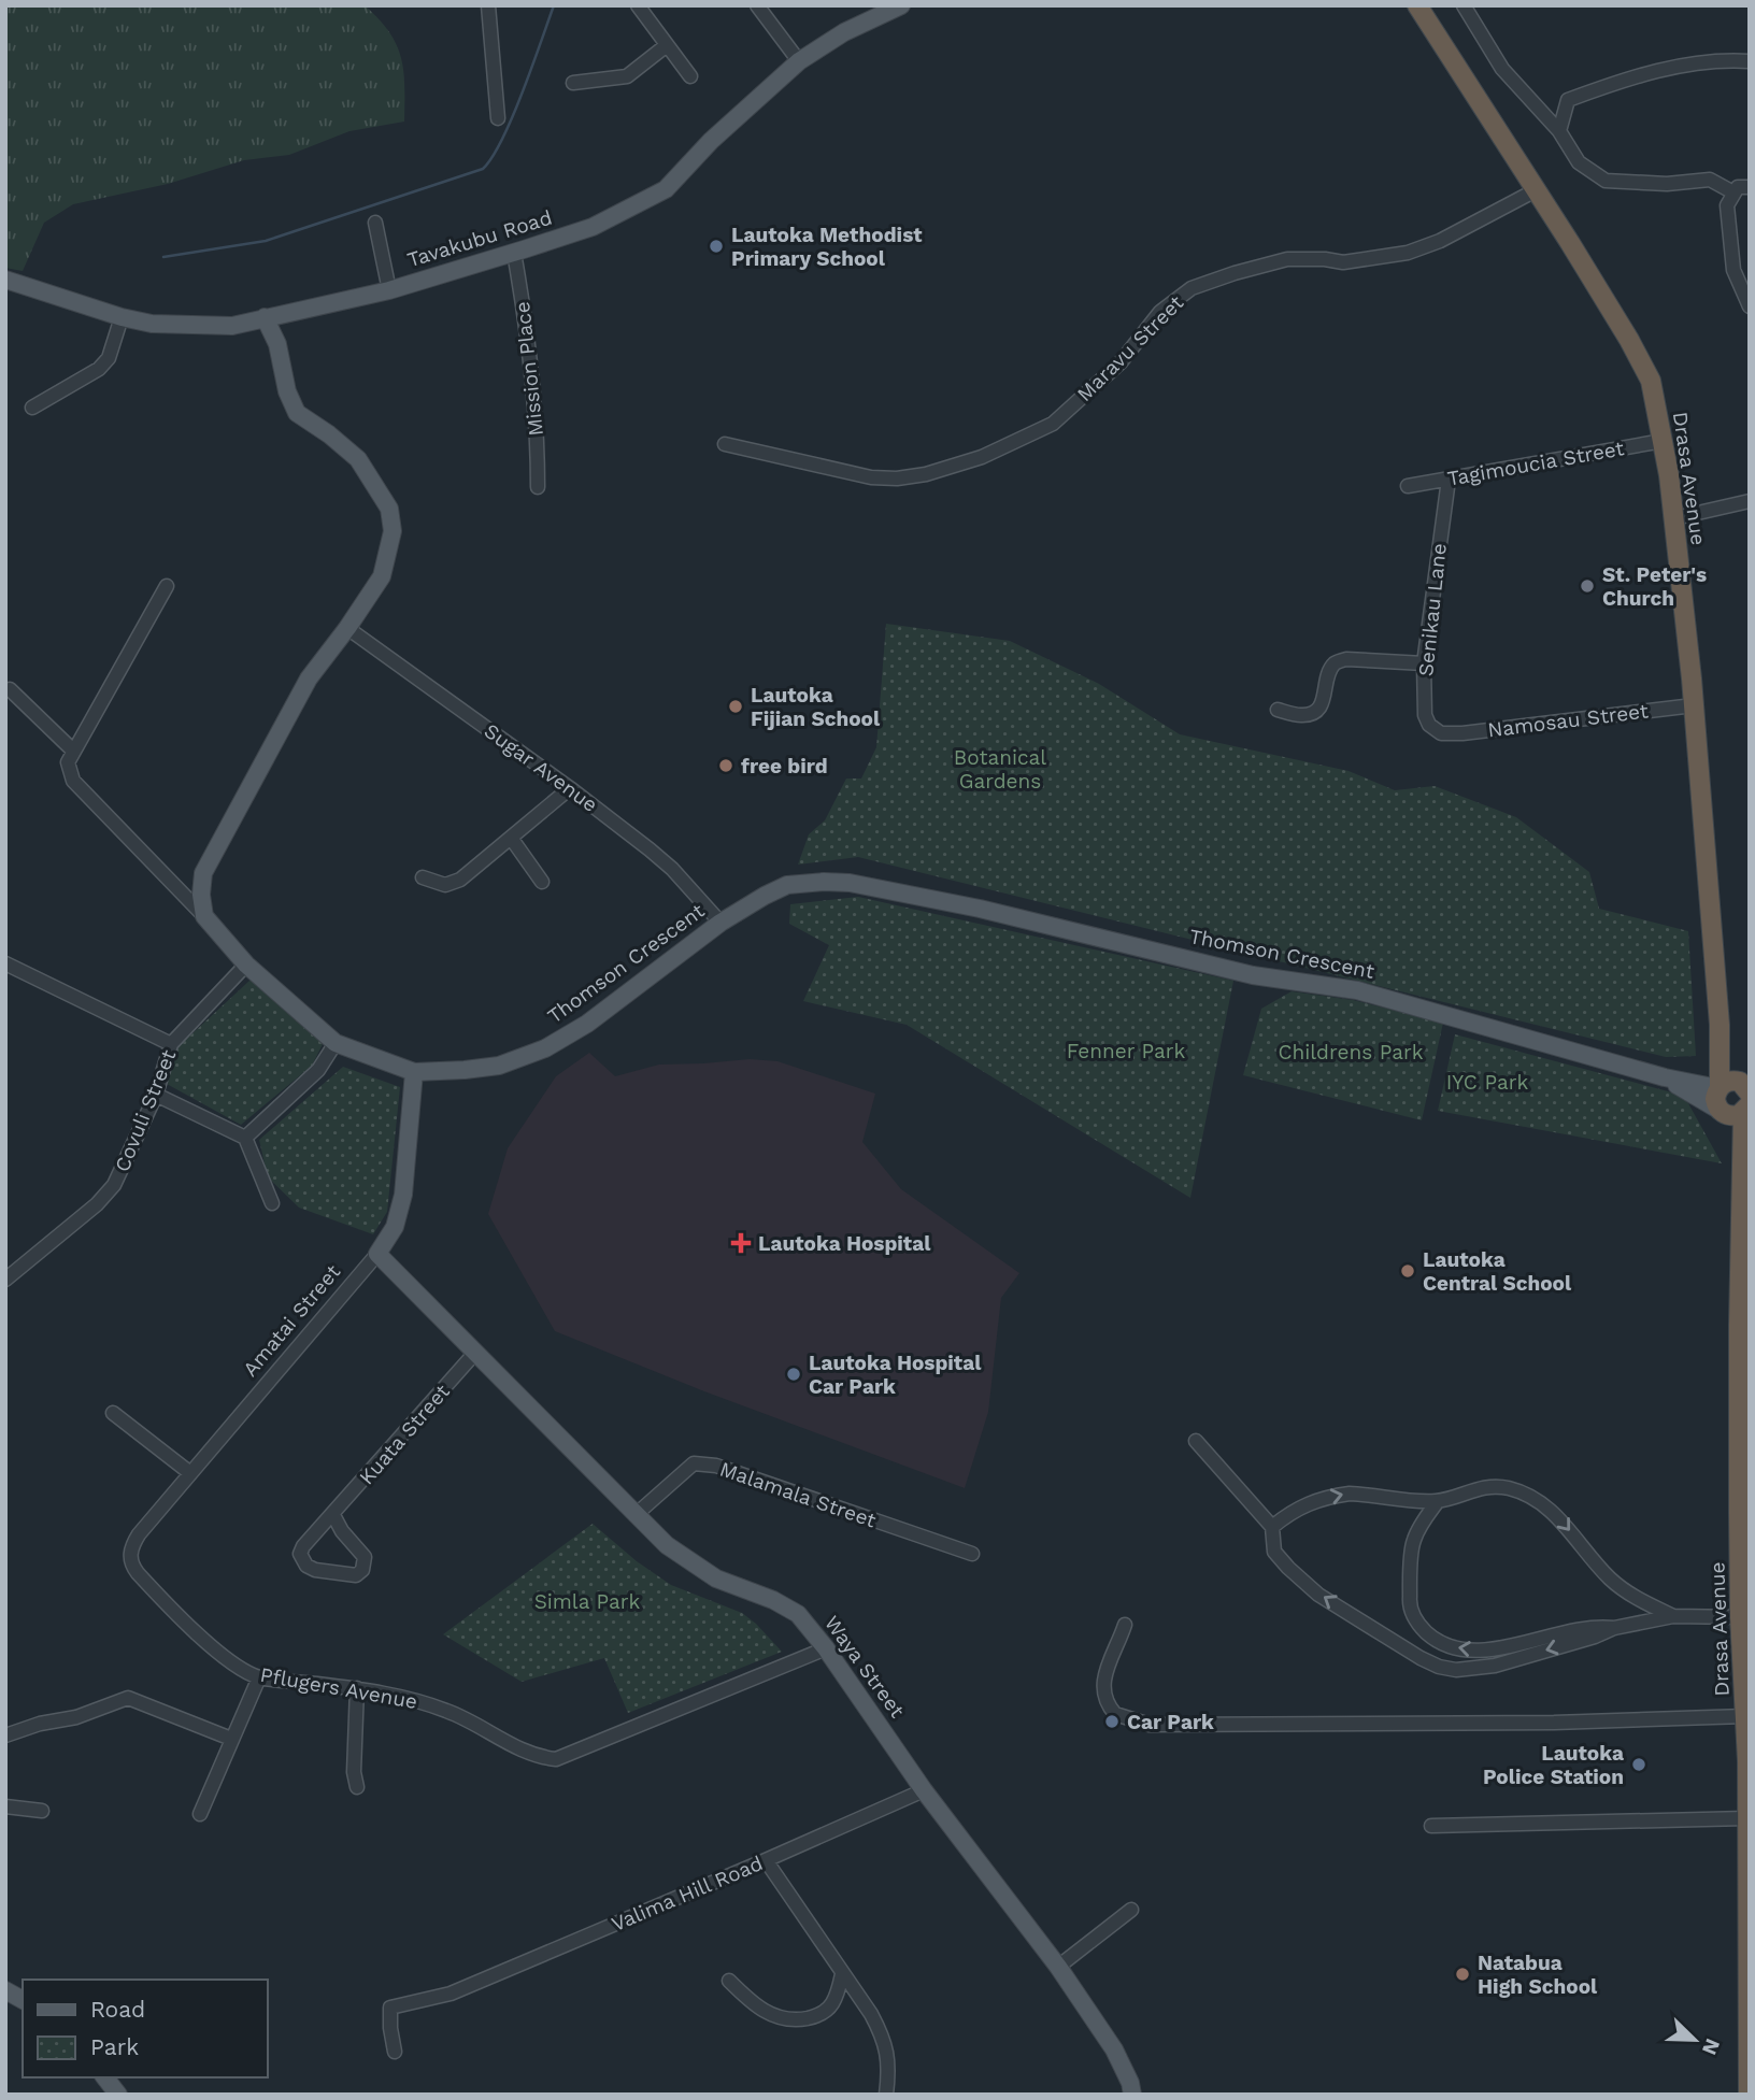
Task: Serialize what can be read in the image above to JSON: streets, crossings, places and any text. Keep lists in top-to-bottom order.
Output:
{
  "streets": {
    "highway": ["Drasa Avenue"],
    "main road": [
      "Tavakubu Road",
      "Thomson Crescent",
      "Amatai Street",
      "Waya Street"
    ],
    "street": [
      "Maravu Street",
      "Mission Place",
      "Tagimoucia Street",
      "Senikau Lane",
      "Namosau Street",
      "Sugar Avenue",
      "Covuli Street",
      "Kuata Street",
      "Malamala Street",
      "Pflugers Avenue",
      "Valima Hill Road"
    ]
  },
  "crossings": [
    ["Tavakubu Road", "Mission Place"],
    ["Maravu Street", "Drasa Avenue"],
    ["Tagimoucia Street", "Drasa Avenue"],
    ["Tagimoucia Street", "Senikau Lane"],
    ["Drasa Avenue", "Namosau Street"],
    ["Drasa Avenue", "Thomson Crescent"],
    ["Senikau Lane", "Namosau Street"],
    ["Sugar Avenue", "Thomson Crescent"],
    ["Thomson Crescent", "Covuli Street"],
    ["Thomson Crescent", "Amatai Street"],
    ["Amatai Street", "Waya Street"],
    ["Amatai Street", "Pflugers Avenue"],
    ["Kuata Street", "Waya Street"],
    ["Malamala Street", "Waya Street"],
    ["Waya Street", "Pflugers Avenue"],
    ["Waya Street", "Valima Hill Road"]
  ],
  "parks": [
    "Botanical Gardens",
    "Fenner Park",
    "Childrens Park",
    "IYC Park",
    "Simla Park"
  ],
  "places": {
    "other": [
      "Lautoka Methodist Primary School",
      "St. Peter's Church",
      "Lautoka Fijian School",
      "free bird",
      "Lautoka Central School",
      "Lautoka Hospital Car Park",
      "Car Park",
      "Lautoka Police Station",
      "Natabua High School"
    ],
    "health": ["Lautoka Hospital"]
  },
  "legend": ["Road", "Park"],
  "north": "bottom right"
}
